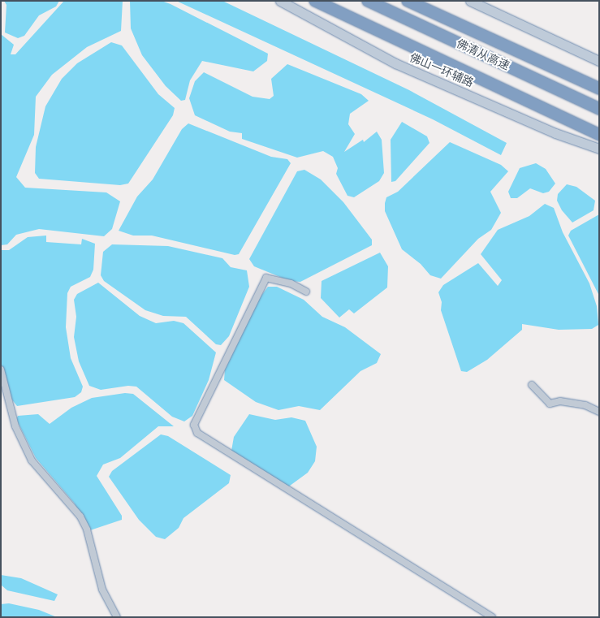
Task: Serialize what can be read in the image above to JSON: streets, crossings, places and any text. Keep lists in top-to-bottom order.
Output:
{
  "streets": {
    "highway": ["佛清从高速"],
    "main road": ["佛山一环辅路"]
  }
}
